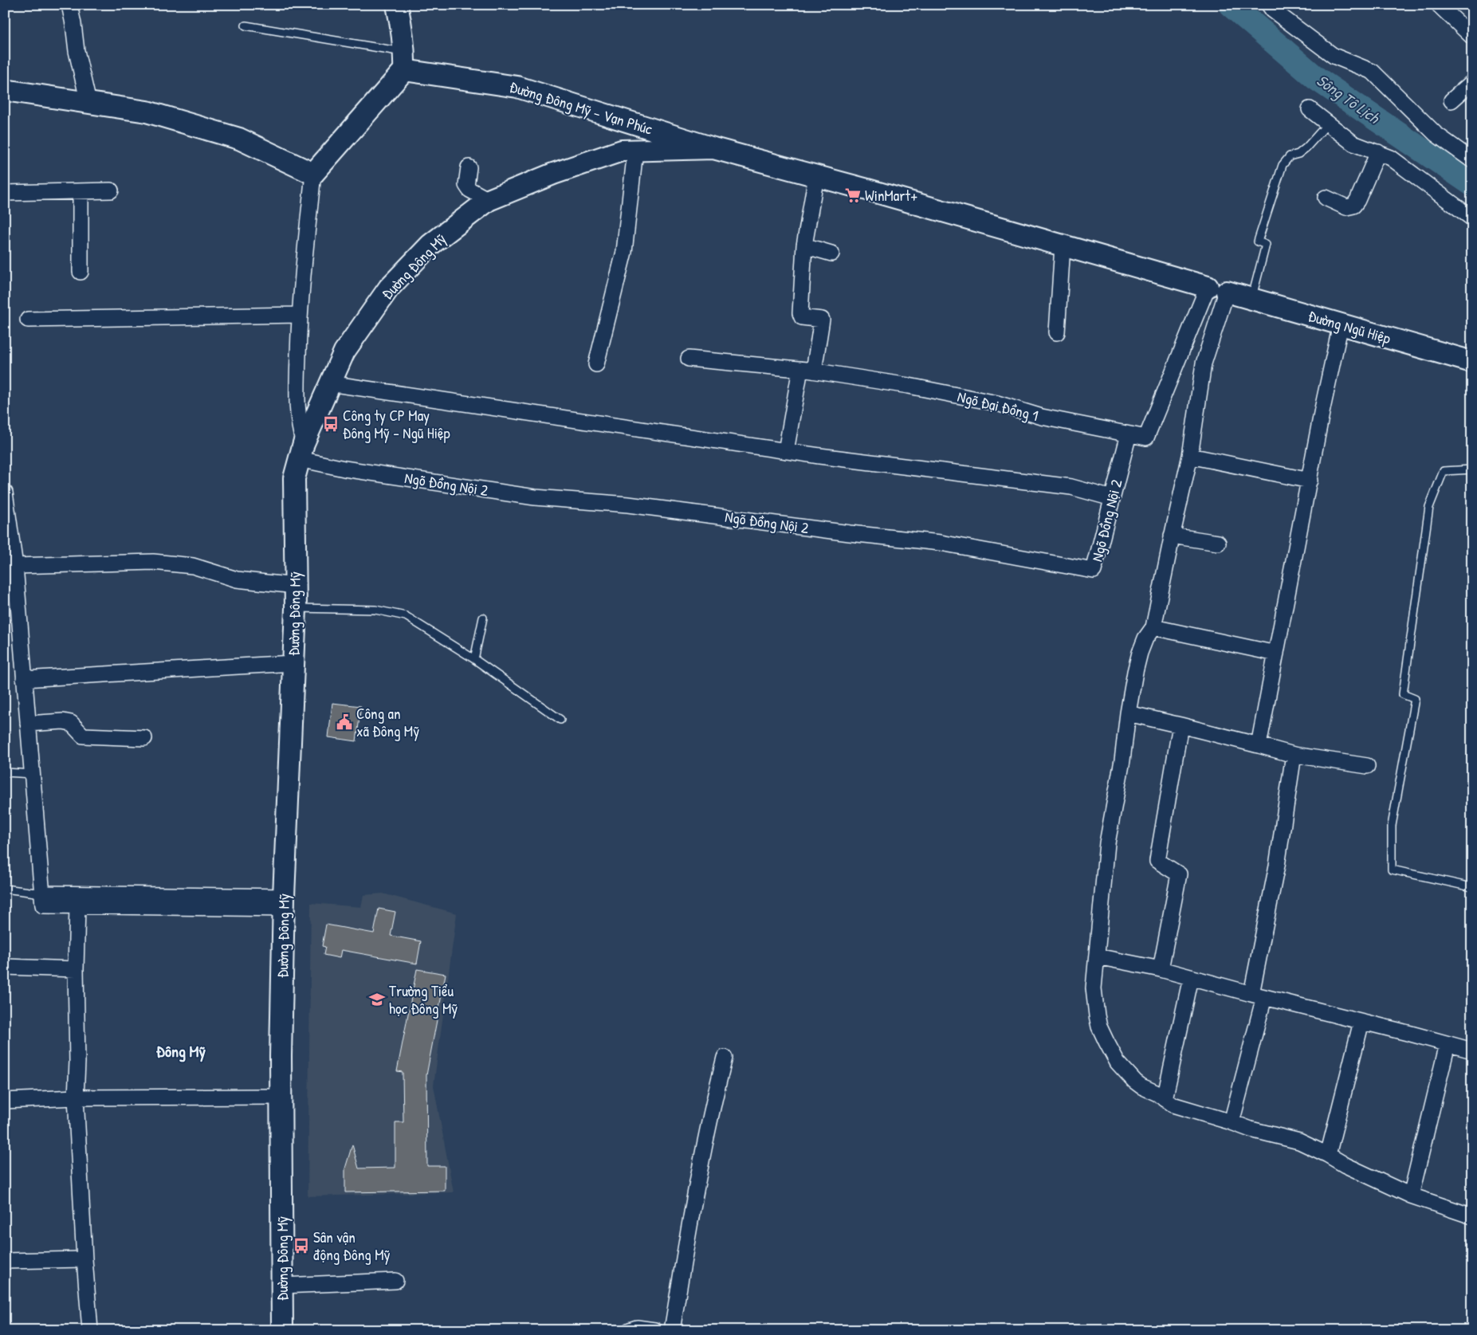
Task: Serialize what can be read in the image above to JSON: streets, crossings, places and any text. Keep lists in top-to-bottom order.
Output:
{
  "streets": {
    "street": [
      "Đường Đông Mỹ – Vạn Phúc",
      "Đường Đông Mỹ",
      "Đường Ngũ Hiệp",
      "Ngõ Đại Đồng 1",
      "Ngõ Đồng Nội 2"
    ]
  },
  "crossings": [
    ["Đường Đông Mỹ – Vạn Phúc", "Đường Đông Mỹ"],
    ["Đường Đông Mỹ – Vạn Phúc", "Đường Ngũ Hiệp"],
    ["Đường Đông Mỹ", "Đường Ngũ Hiệp"],
    ["Đường Đông Mỹ", "Ngõ Đồng Nội 2"],
    ["Đường Ngũ Hiệp", "Ngõ Đại Đồng 1"],
    ["Ngõ Đại Đồng 1", "Ngõ Đồng Nội 2"]
  ],
  "districts": ["Đông Mỹ"],
  "water": ["Sông Tô Lịch"],
  "places": {
    "supermarket": ["WinMart+"],
    "bus stop": ["Công ty CP May Đông Mỹ - Ngũ Hiệp", "Sân vận động Đông Mỹ"],
    "public building": ["Công an xã Đông Mỹ"],
    "school or university": ["Trường Tiểu học Đông Mỹ"]
  }
}
